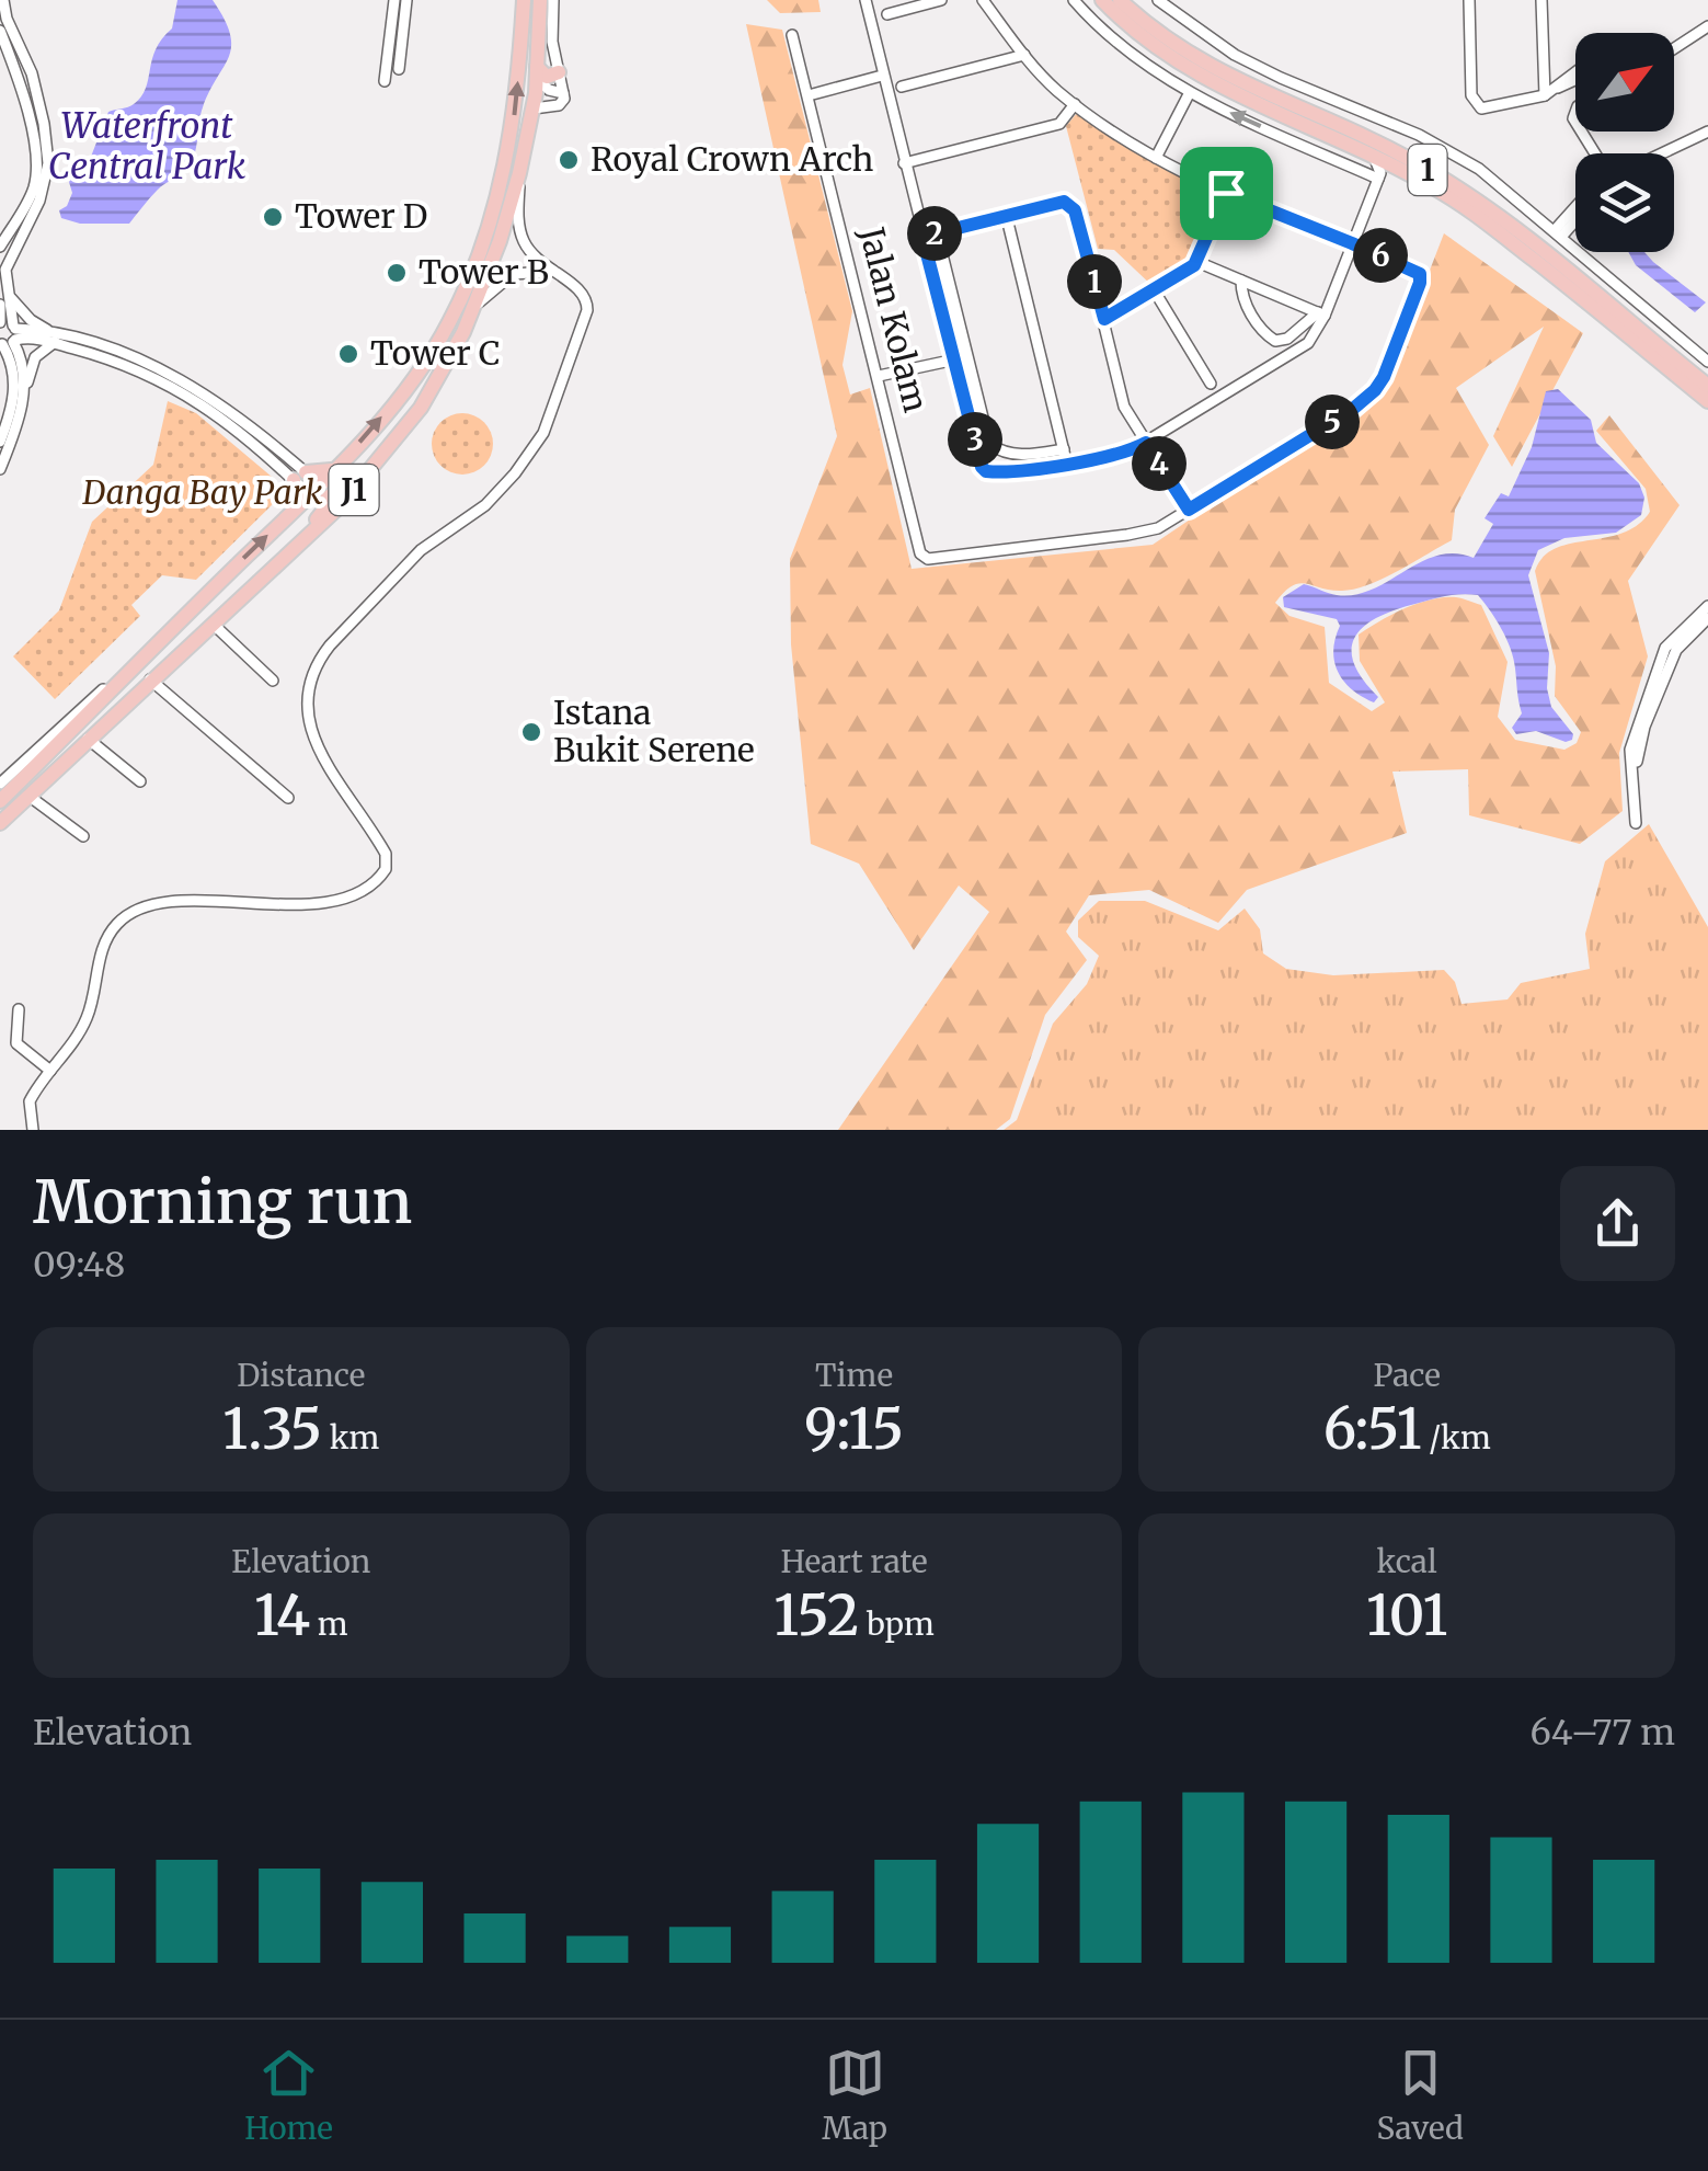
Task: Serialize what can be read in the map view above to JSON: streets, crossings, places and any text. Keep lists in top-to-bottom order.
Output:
{
  "streets": {
    "highway": ["1", "J1"],
    "street": ["Jalan Kolam"]
  },
  "water": ["Waterfront Central Park"],
  "parks": ["Danga Bay Park"],
  "places": [
    "Royal Crown Arch",
    "Tower D",
    "Tower B",
    "Tower C",
    "Istana Bukit Serene"
  ],
  "north": "top right",
  "page": {
    "pins": [
      "2",
      "6",
      "1",
      "5",
      "3",
      "4"
    ],
    "heading": ["Morning run", "09:48"],
    "stats": [
      ["Distance", "1.35 km"],
      ["Time", "9:15"],
      ["Pace", "6:51 /km"],
      ["Elevation", "14 m"],
      ["Heart rate", "152 bpm"],
      ["kcal", "101"]
    ],
    "chart": ["Elevation", "64–77 m"],
    "tabs": ["Home", "Map", "Saved"]
  }
}
